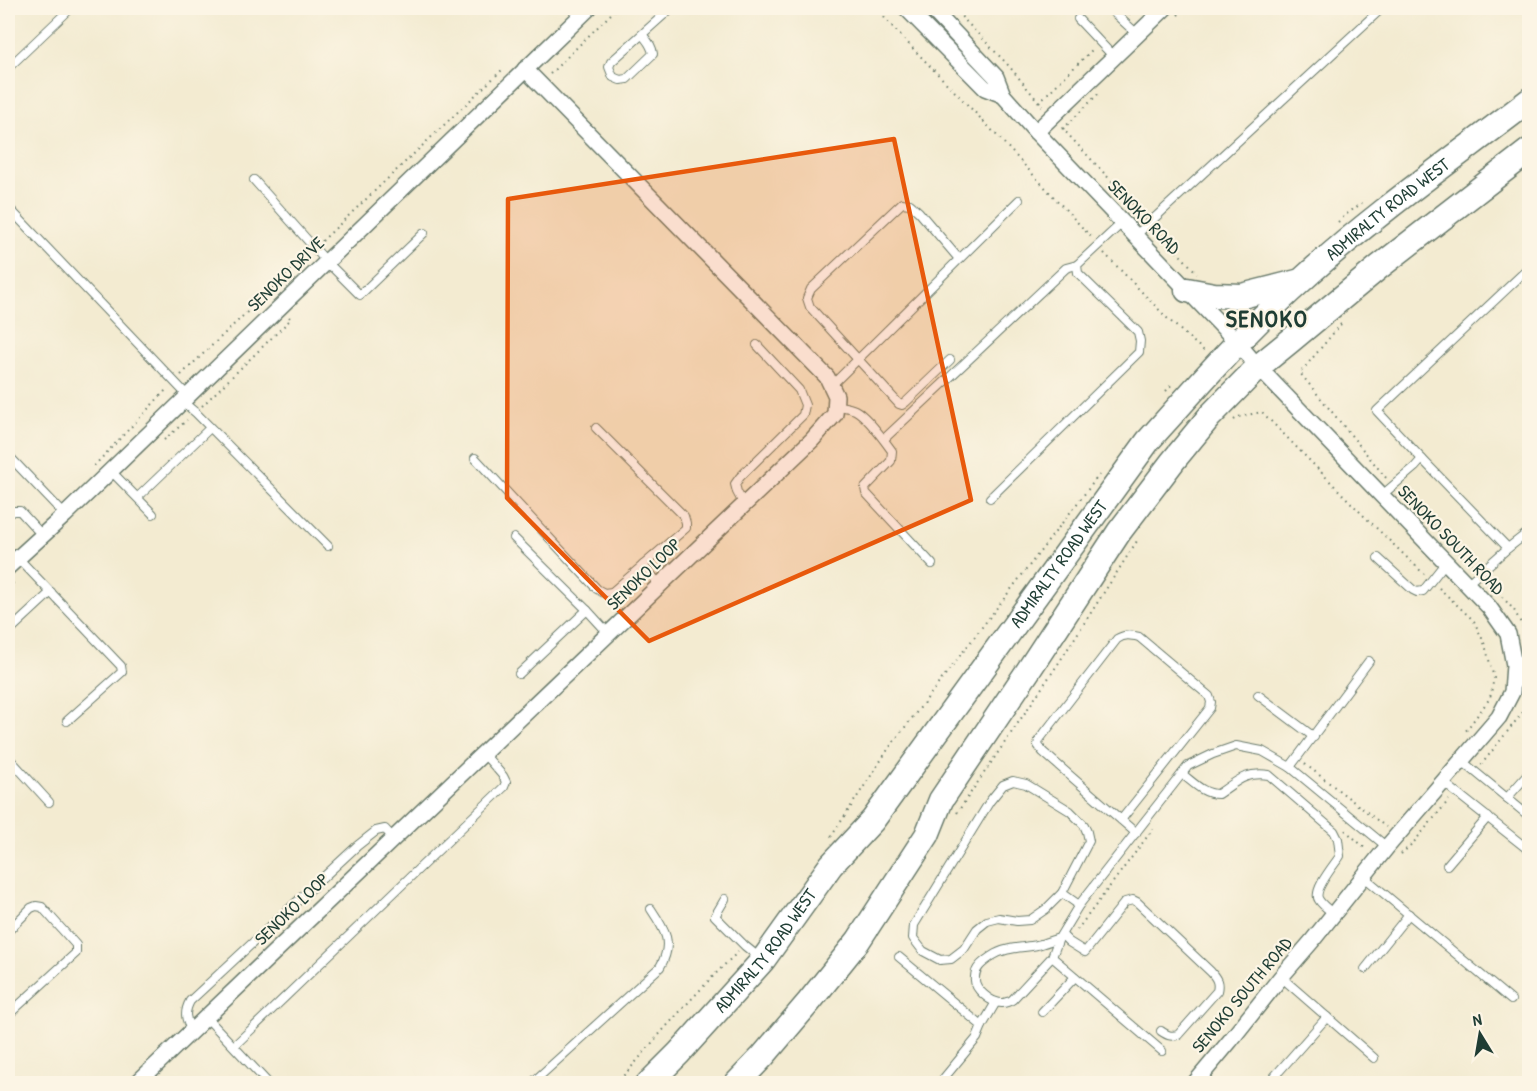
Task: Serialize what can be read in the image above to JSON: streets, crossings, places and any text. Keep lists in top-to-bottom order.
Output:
{
  "streets": {
    "main road": ["ADMIRALTY ROAD WEST"],
    "street": [
      "SENOKO ROAD",
      "SENOKO DRIVE",
      "SENOKO SOUTH ROAD",
      "SENOKO LOOP"
    ]
  },
  "crossings": [
    ["ADMIRALTY ROAD WEST", "SENOKO ROAD"],
    ["ADMIRALTY ROAD WEST", "SENOKO SOUTH ROAD"],
    ["SENOKO ROAD", "SENOKO SOUTH ROAD"]
  ],
  "districts": ["SENOKO"],
  "north": "top"
}
